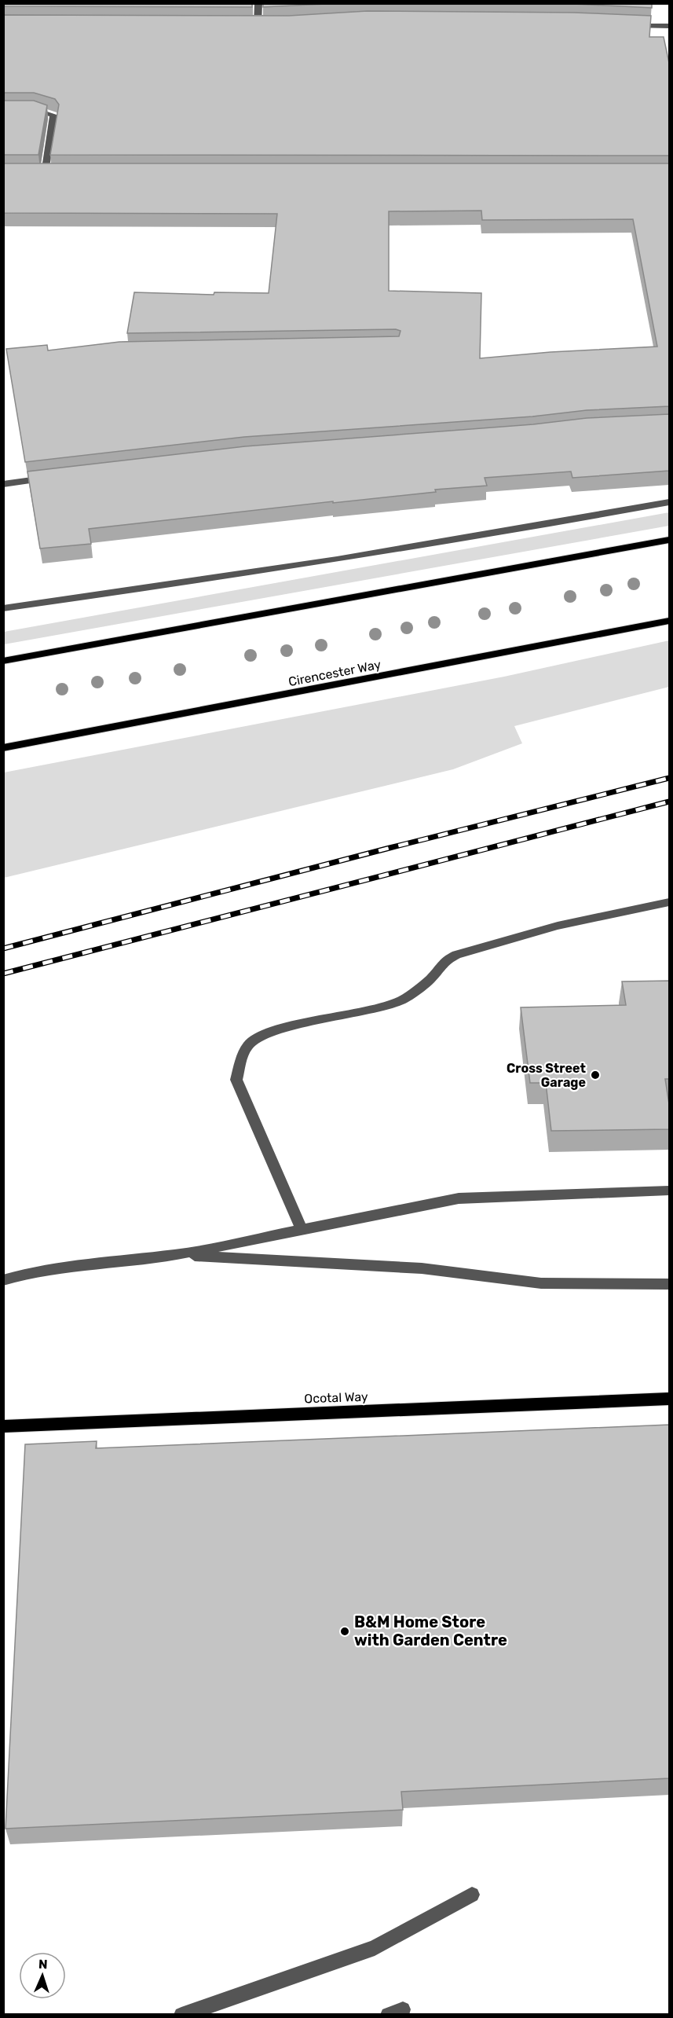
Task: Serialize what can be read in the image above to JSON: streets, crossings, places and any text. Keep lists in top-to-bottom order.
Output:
{
  "streets": {
    "main road": ["Cirencester Way", "Ocotal Way"]
  },
  "places": ["Cross Street Garage", "B&M Home Store with Garden Centre"],
  "north": "top"
}
